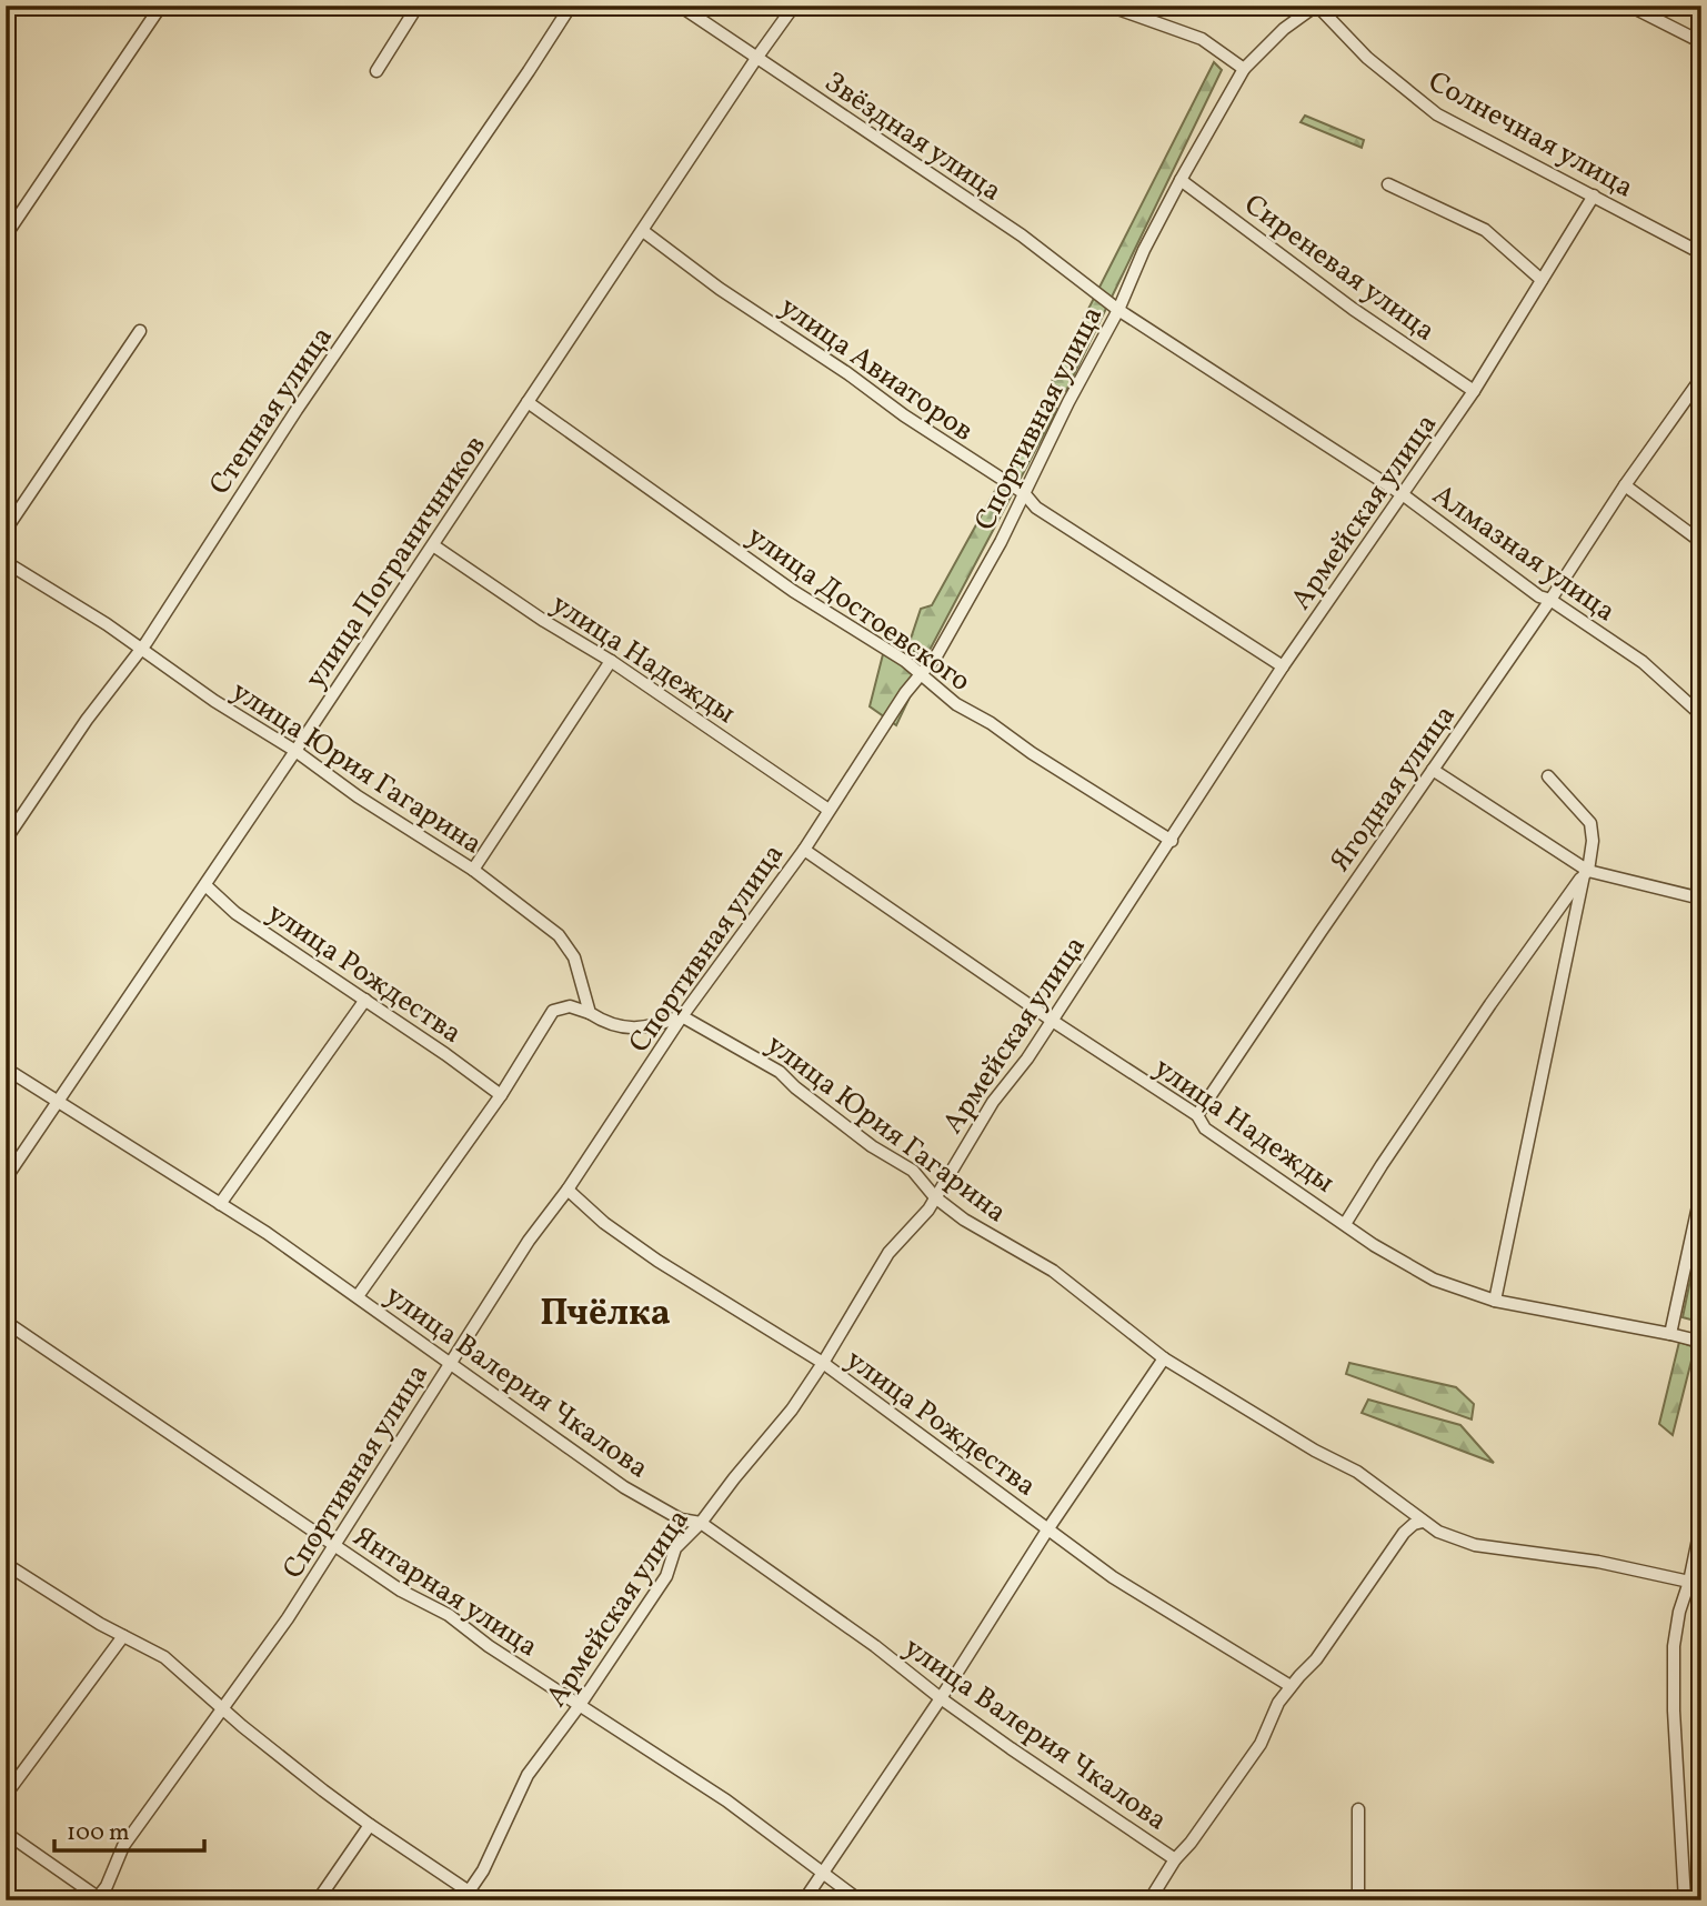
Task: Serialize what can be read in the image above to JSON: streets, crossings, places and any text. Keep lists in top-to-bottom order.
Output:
{
  "streets": {
    "street": [
      "Солнечная улица",
      "Звёздная улица",
      "Сиреневая улица",
      "улица Авиаторов",
      "Степная улица",
      "Спортивная улица",
      "Армейская улица",
      "Алмазная улица",
      "улица Пограничников",
      "улица Достоевского",
      "улица Надежды",
      "улица Юрия Гагарина",
      "Ягодная улица",
      "улица Рождества",
      "улица Валерия Чкалова",
      "Янтарная улица"
    ]
  },
  "crossings": [
    ["Солнечная улица", "Спортивная улица"],
    ["Солнечная улица", "Армейская улица"],
    ["Звёздная улица", "Спортивная улица"],
    ["Звёздная улица", "Алмазная улица"],
    ["Звёздная улица", "улица Пограничников"],
    ["Сиреневая улица", "Спортивная улица"],
    ["Сиреневая улица", "Армейская улица"],
    ["улица Авиаторов", "Спортивная улица"],
    ["улица Авиаторов", "Армейская улица"],
    ["улица Авиаторов", "улица Пограничников"],
    ["Степная улица", "улица Юрия Гагарина"],
    ["Спортивная улица", "Алмазная улица"],
    ["Спортивная улица", "улица Достоевского"],
    ["Спортивная улица", "улица Надежды"],
    ["Спортивная улица", "улица Юрия Гагарина"],
    ["Спортивная улица", "улица Рождества"],
    ["Спортивная улица", "улица Валерия Чкалова"],
    ["Спортивная улица", "Янтарная улица"],
    ["Армейская улица", "Алмазная улица"],
    ["Армейская улица", "улица Достоевского"],
    ["Армейская улица", "улица Надежды"],
    ["Армейская улица", "улица Юрия Гагарина"],
    ["Армейская улица", "улица Рождества"],
    ["Армейская улица", "улица Валерия Чкалова"],
    ["Армейская улица", "Янтарная улица"],
    ["Алмазная улица", "Ягодная улица"],
    ["улица Пограничников", "улица Достоевского"],
    ["улица Пограничников", "улица Надежды"],
    ["улица Пограничников", "улица Юрия Гагарина"],
    ["улица Пограничников", "улица Рождества"],
    ["улица Пограничников", "улица Валерия Чкалова"],
    ["улица Надежды", "Ягодная улица"]
  ],
  "districts": ["Пчёлка"],
  "scale_bar": "100 m"
}
